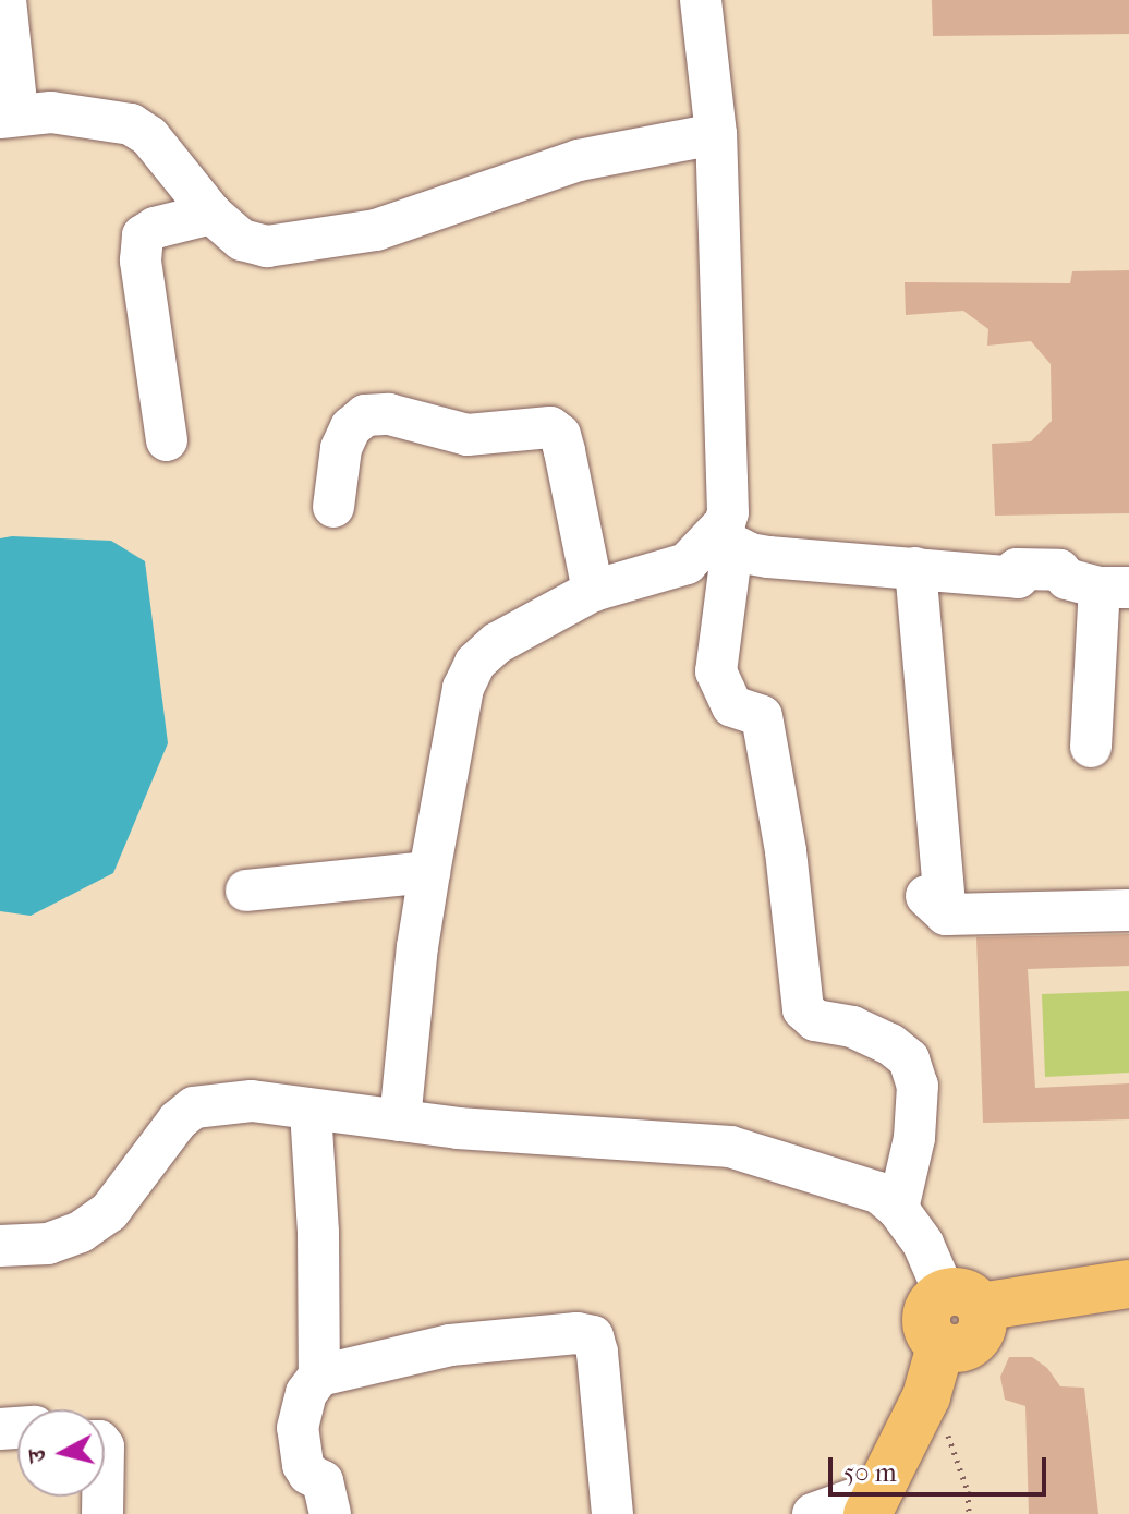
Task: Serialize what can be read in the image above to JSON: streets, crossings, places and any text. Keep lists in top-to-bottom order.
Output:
{
  "scale_bar": "50 m",
  "north": "left"
}
